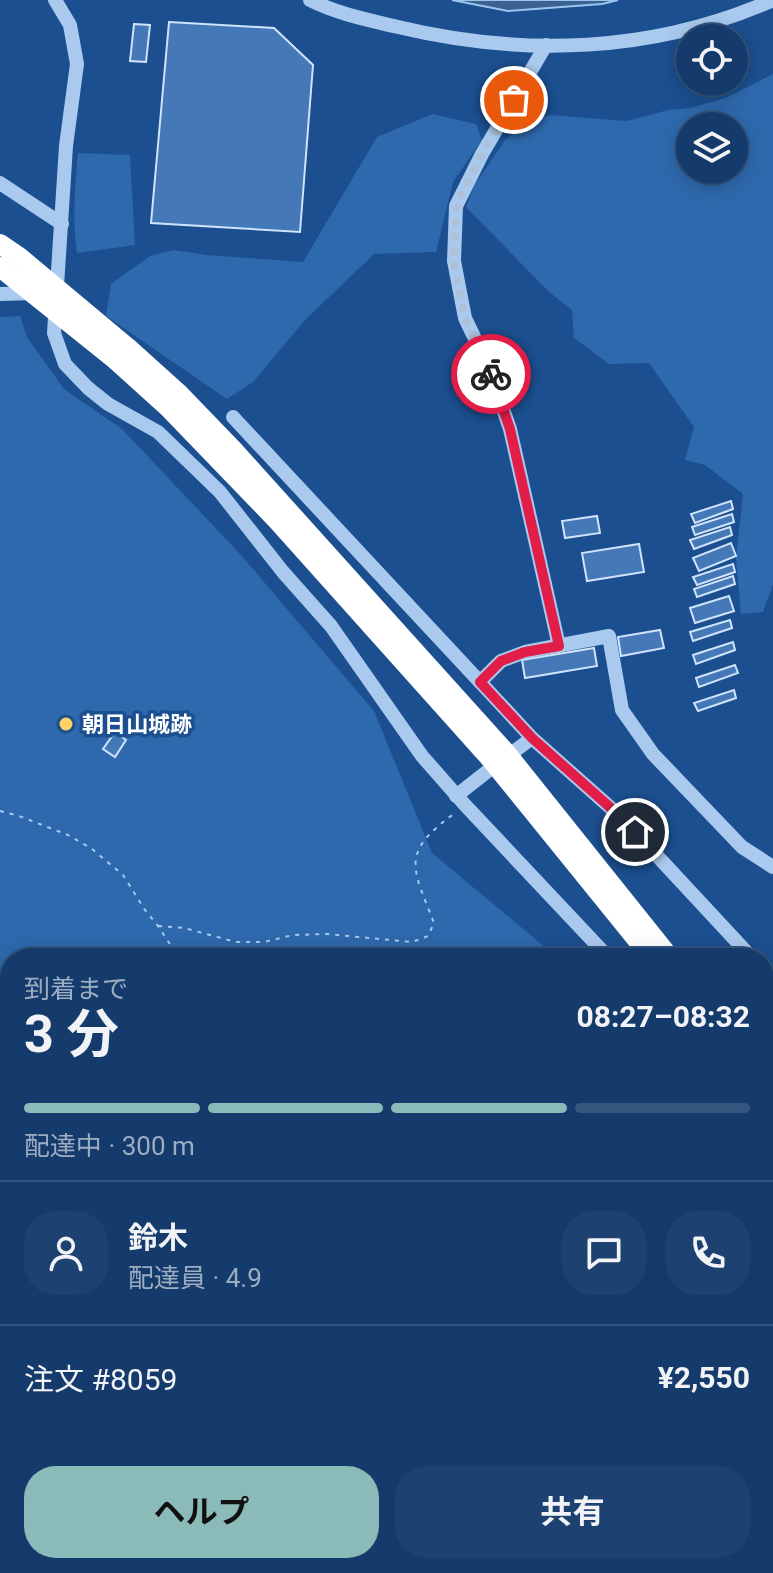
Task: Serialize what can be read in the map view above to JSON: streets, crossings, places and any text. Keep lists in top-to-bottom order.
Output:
{
  "places": ["朝日山城跡"],
  "page": {
    "heading": ["3 分", "到着まで", "08:27–08:32"],
    "panel": [
      "鈴木",
      "配達員 · 4.9",
      "注文 #8059",
      "¥2,550"
    ],
    "bar": "配達中 · 300 m",
    "buttons": ["ヘルプ", "共有"]
  }
}
